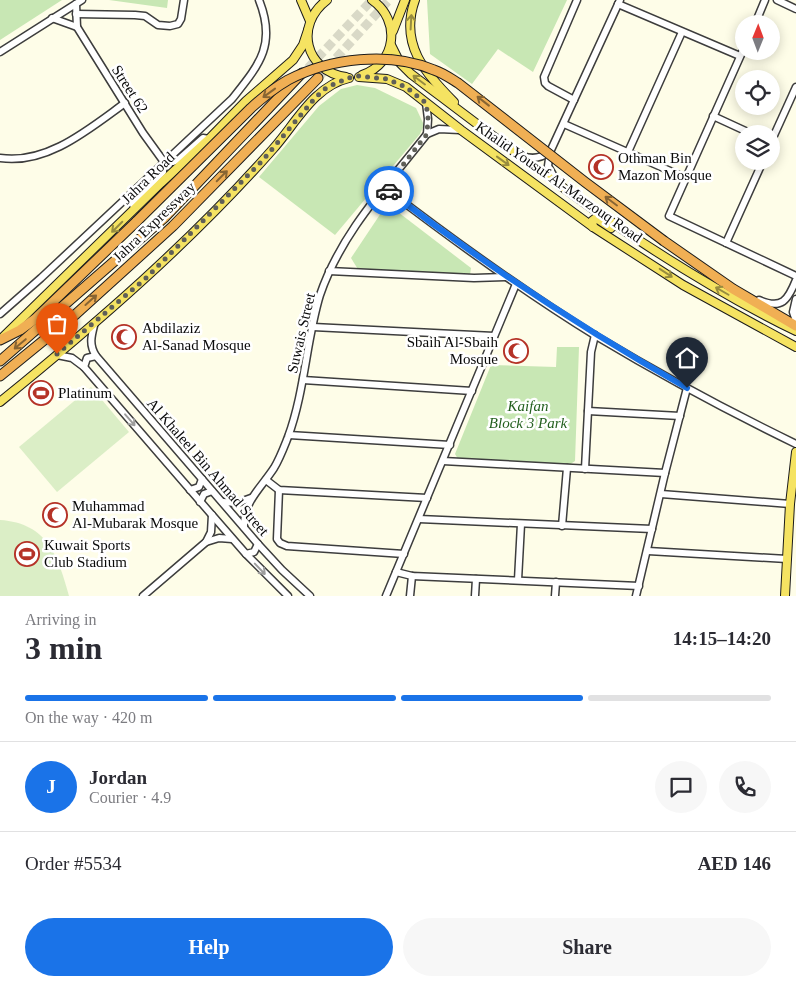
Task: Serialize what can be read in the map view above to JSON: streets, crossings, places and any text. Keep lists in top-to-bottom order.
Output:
{
  "streets": {
    "highway": ["Jahra Expressway"],
    "main road": ["Jahra Road", "Khalid Yousuf Al-Marzouq Road"],
    "street": ["Street 62", "Suwais Street", "Al Khaleel Bin Ahmad Street"]
  },
  "crossings": [
    ["Street 62", "Jahra Road"],
    ["Suwais Street", "Al Khaleel Bin Ahmad Street"]
  ],
  "parks": ["Kaifan Block 3 Park"],
  "places": {
    "mosque": [
      "Othman Bin Mazon Mosque",
      "Abdilaziz Al-Sanad Mosque",
      "Sbaih Al-Sbaih Mosque",
      "Muhammad Al-Mubarak Mosque"
    ],
    "sports": ["Platinum", "Kuwait Sports Club Stadium"]
  },
  "north": "top",
  "page": {
    "heading": ["3 min", "Arriving in", "14:15–14:20"],
    "panel": [
      "Jordan",
      "Courier · 4.9",
      "Order #5534",
      "AED 146"
    ],
    "bar": "On the way · 420 m",
    "round": "J",
    "buttons": ["Help", "Share"]
  }
}
